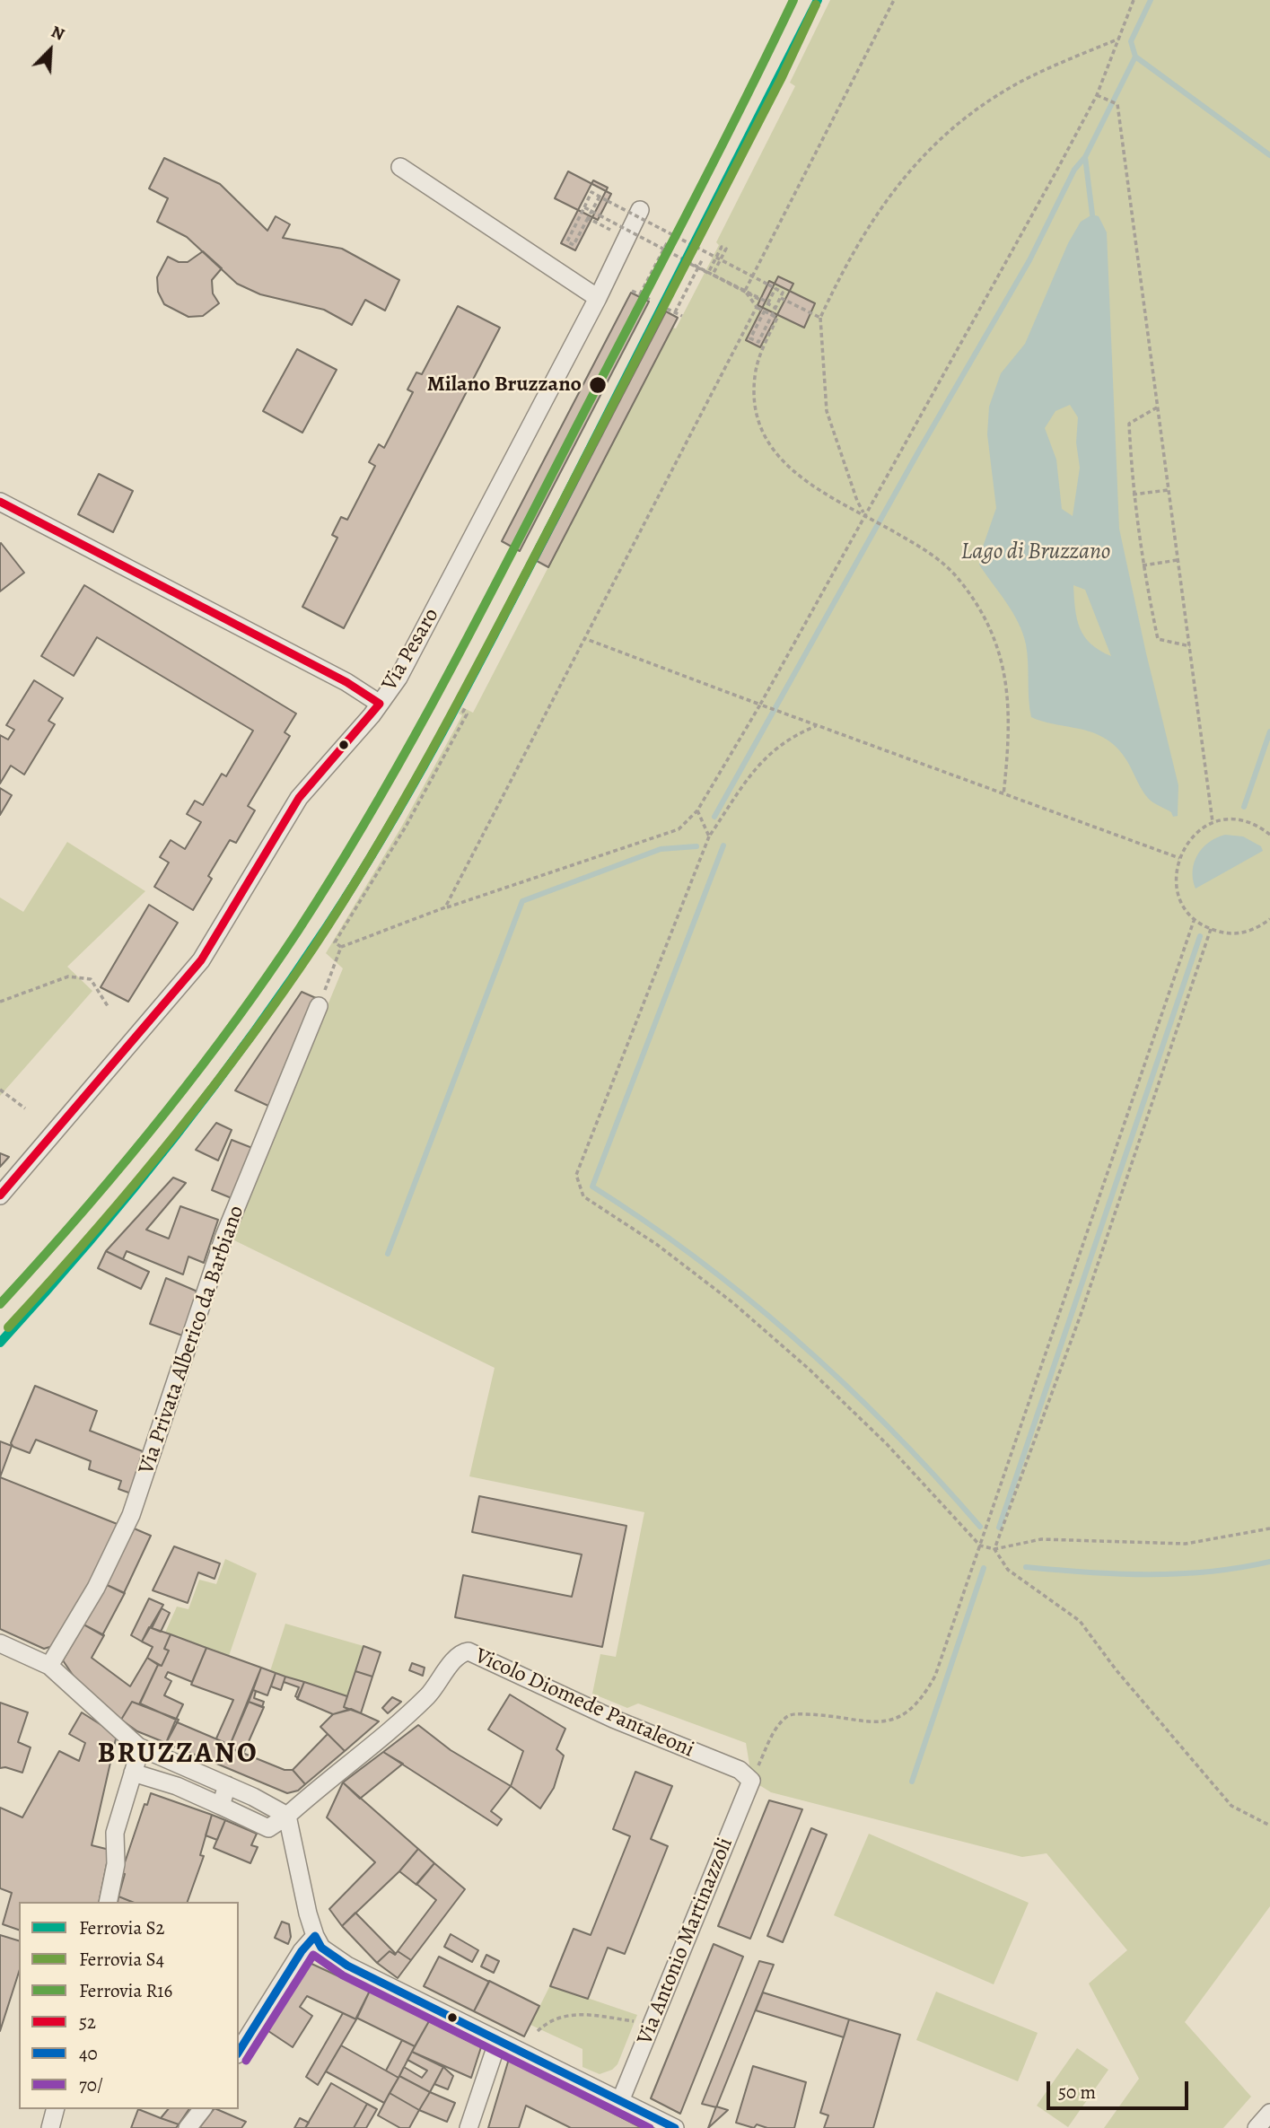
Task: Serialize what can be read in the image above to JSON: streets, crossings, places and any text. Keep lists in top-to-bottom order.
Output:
{
  "streets": {
    "street": [
      "Via Pesaro",
      "Via Privata Alberico da Barbiano",
      "Vicolo Diomede Pantaleoni",
      "Via Antonio Martinazzoli"
    ]
  },
  "crossings": [
    ["Vicolo Diomede Pantaleoni", "Via Antonio Martinazzoli"]
  ],
  "districts": ["BRUZZANO"],
  "water": ["Lago di Bruzzano"],
  "places": ["Milano Bruzzano"],
  "lines": [
    "rail line S2",
    "rail line R16",
    "rail line S4",
    "transit line 52",
    "transit line 40",
    "transit line 70/"
  ],
  "legend": [
    "Ferrovia S2",
    "Ferrovia S4",
    "Ferrovia R16",
    "52",
    "40",
    "70/"
  ],
  "scale_bar": "50 m",
  "north": "top right"
}
